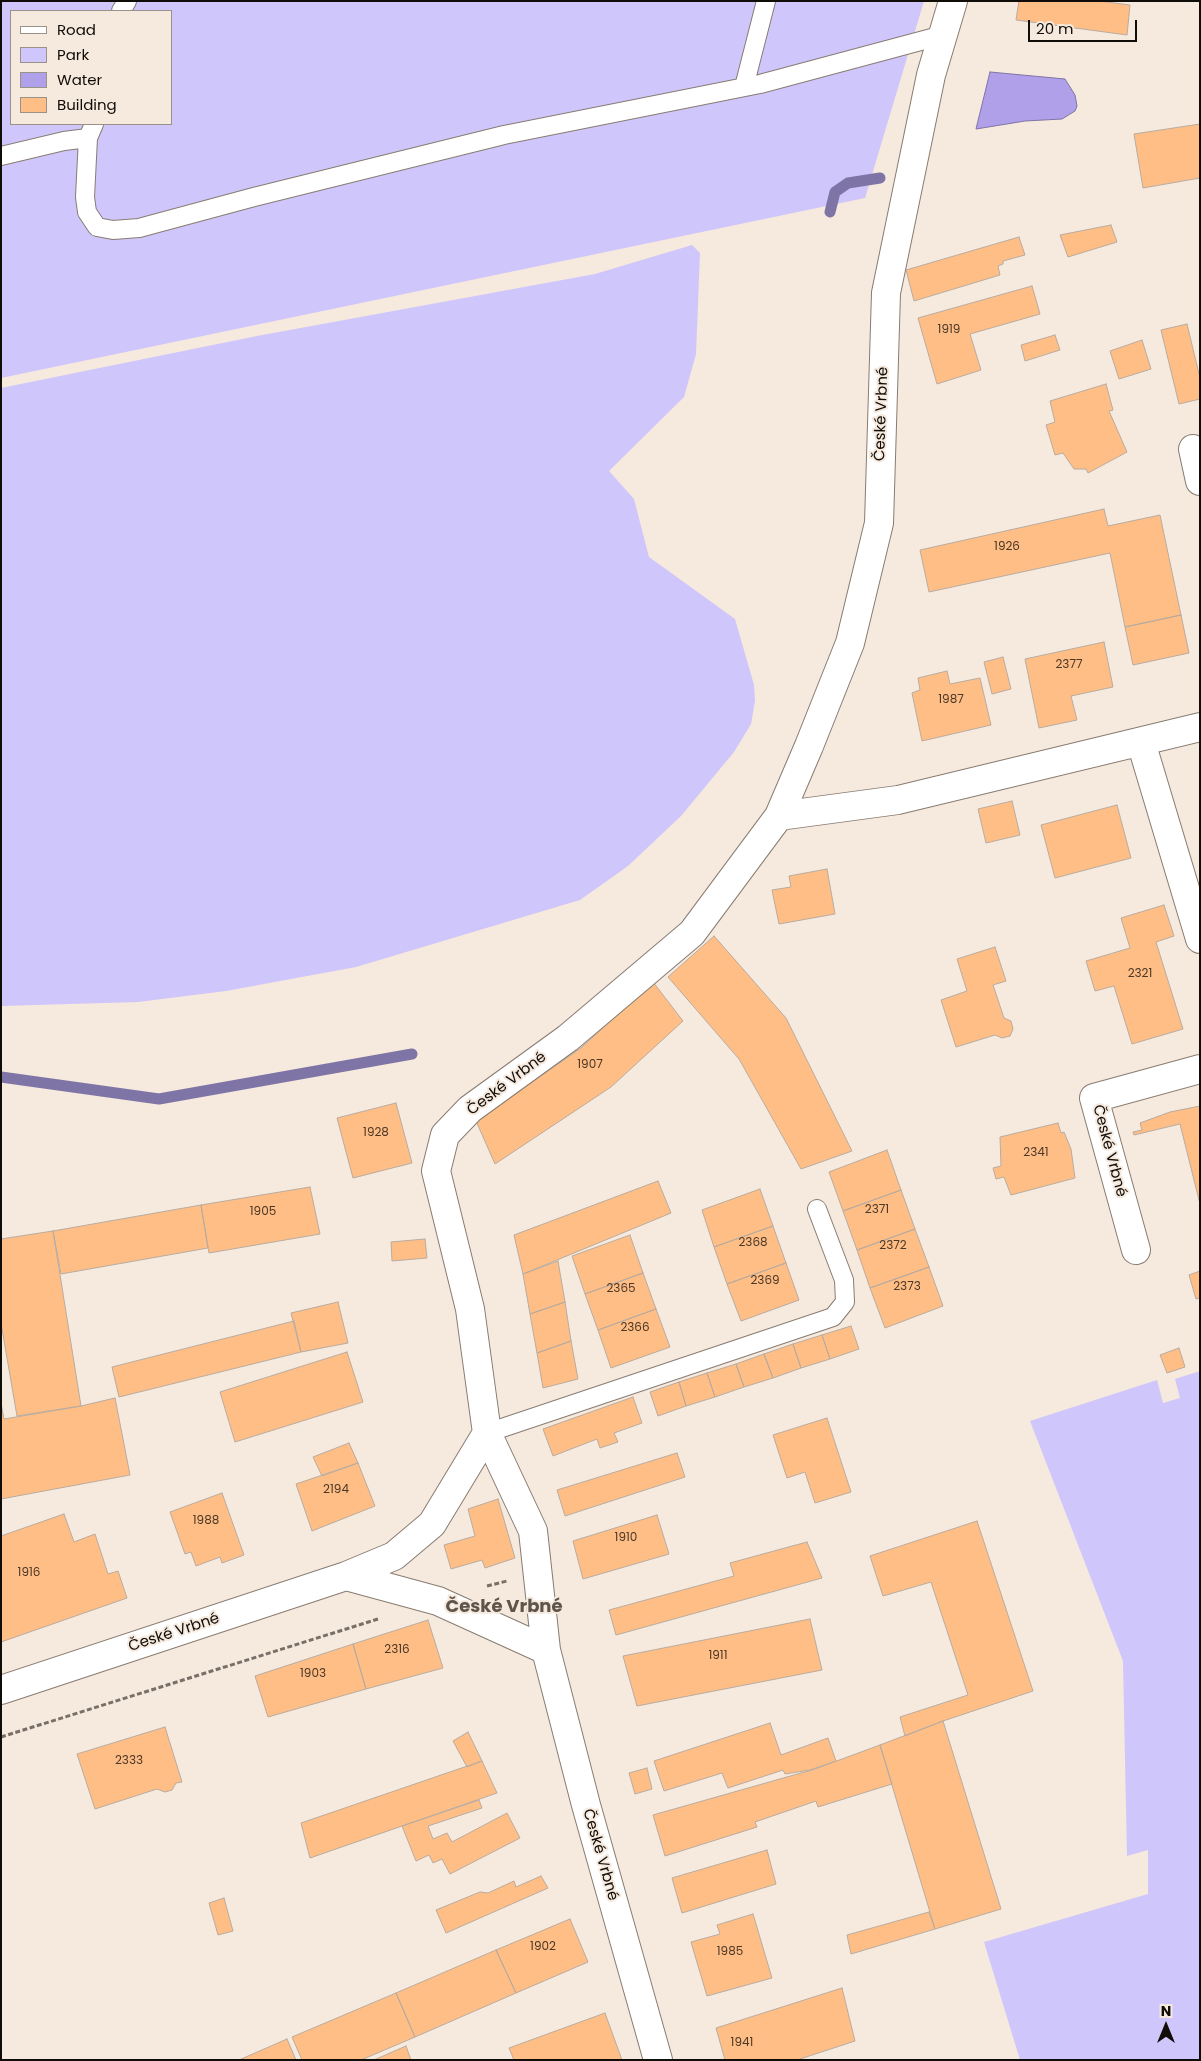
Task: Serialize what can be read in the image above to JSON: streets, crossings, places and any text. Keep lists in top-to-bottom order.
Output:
{
  "streets": {
    "street": ["České Vrbné"]
  },
  "districts": ["České Vrbné"],
  "house_numbers": [
    "1919",
    "1926",
    "2377",
    "1987",
    "2321",
    "1907",
    "1928",
    "2341",
    "2371",
    "1905",
    "2368",
    "2372",
    "2369",
    "2373",
    "2365",
    "2366",
    "2194",
    "1988",
    "1910",
    "1916",
    "2316",
    "1911",
    "1903",
    "2333",
    "1902",
    "1985",
    "1941"
  ],
  "legend": [
    "Road",
    "Park",
    "Water",
    "Building"
  ],
  "scale_bar": "20 m",
  "north": "top"
}
